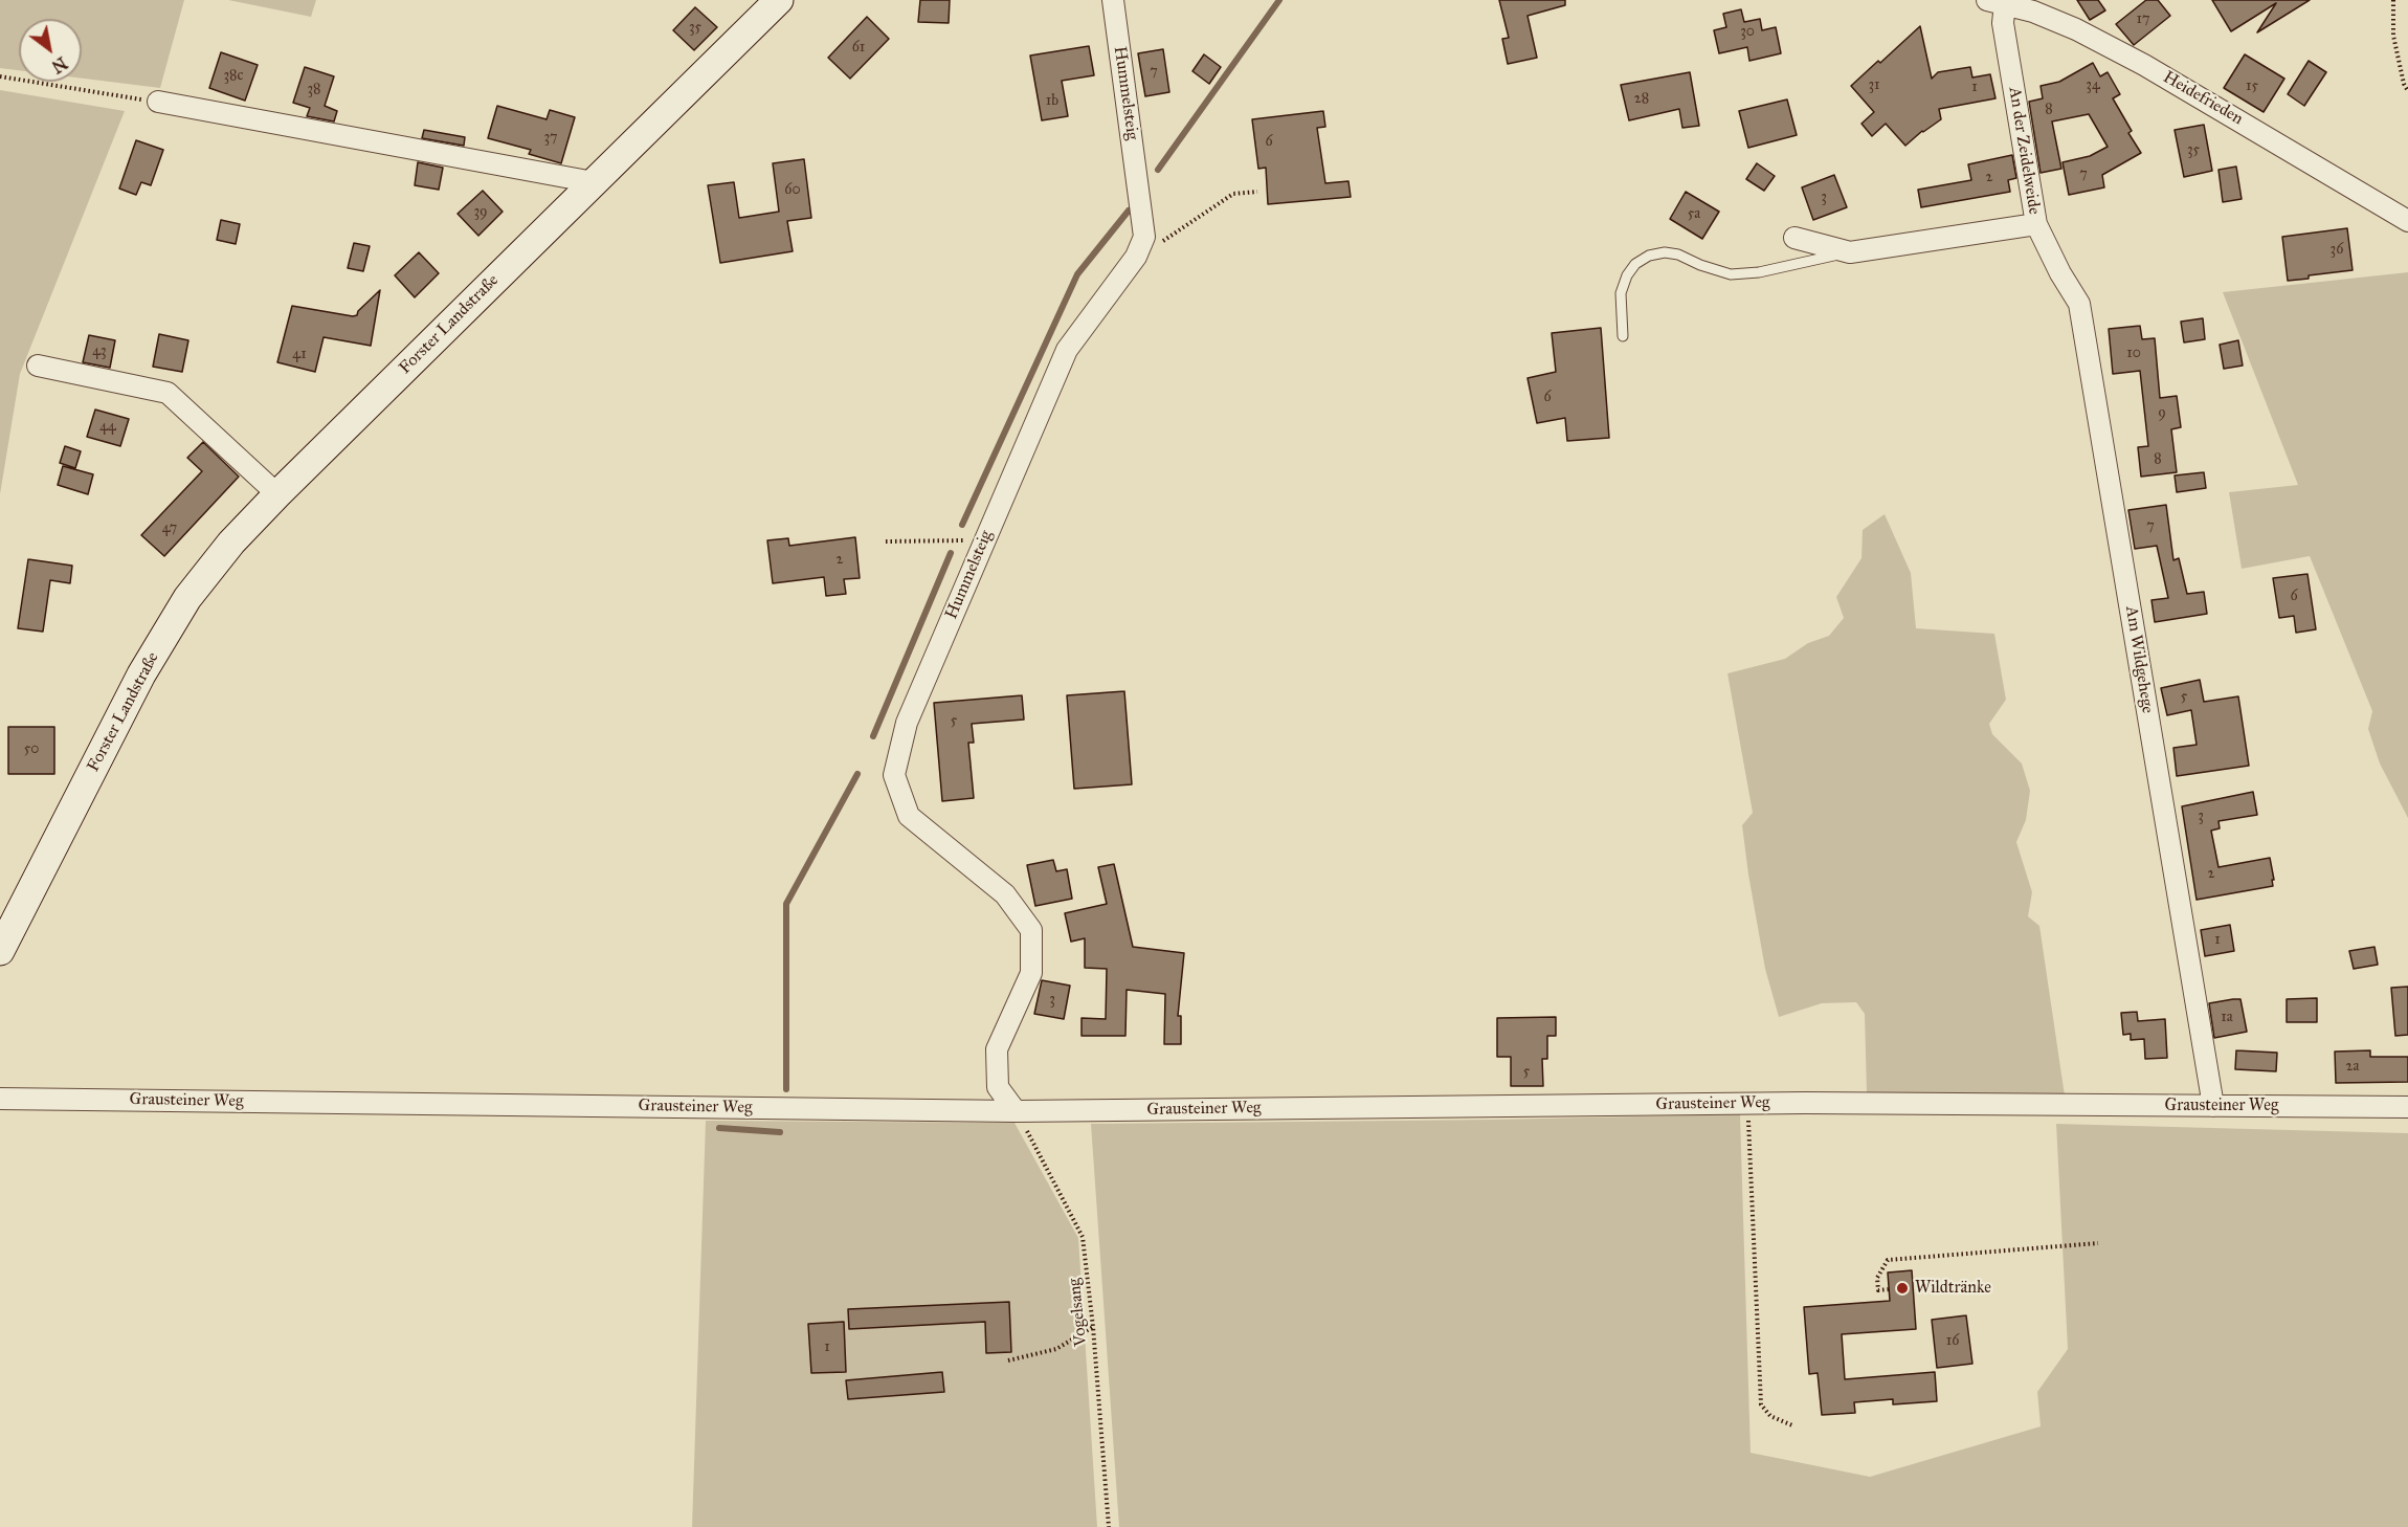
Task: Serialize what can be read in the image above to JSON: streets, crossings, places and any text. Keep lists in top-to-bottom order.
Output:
{
  "streets": {
    "main road": ["Forster Landstraße"],
    "street": [
      "Hummelsteig",
      "Heidefrieden",
      "An der Zeidelweide",
      "Am Wildgehege",
      "Grausteiner Weg"
    ],
    "path": ["Vogelsang"]
  },
  "crossings": [
    ["Hummelsteig", "Grausteiner Weg"],
    ["Hummelsteig", "Vogelsang"],
    ["Heidefrieden", "An der Zeidelweide"],
    ["An der Zeidelweide", "Am Wildgehege"],
    ["Am Wildgehege", "Grausteiner Weg"],
    ["Grausteiner Weg", "Vogelsang"]
  ],
  "places": ["Wildtränke"],
  "house_numbers": [
    "17",
    "35",
    "30",
    "61",
    "7",
    "38c",
    "31",
    "34",
    "15",
    "1",
    "38",
    "28",
    "1b",
    "8",
    "37",
    "6",
    "35",
    "7",
    "2",
    "60",
    "3",
    "39",
    "5a",
    "36",
    "43",
    "10",
    "41",
    "6",
    "9",
    "44",
    "8",
    "7",
    "47",
    "2",
    "6",
    "5",
    "5",
    "50",
    "3",
    "2",
    "1",
    "3",
    "1a",
    "2a",
    "5",
    "16",
    "1"
  ],
  "north": "bottom right"
}
